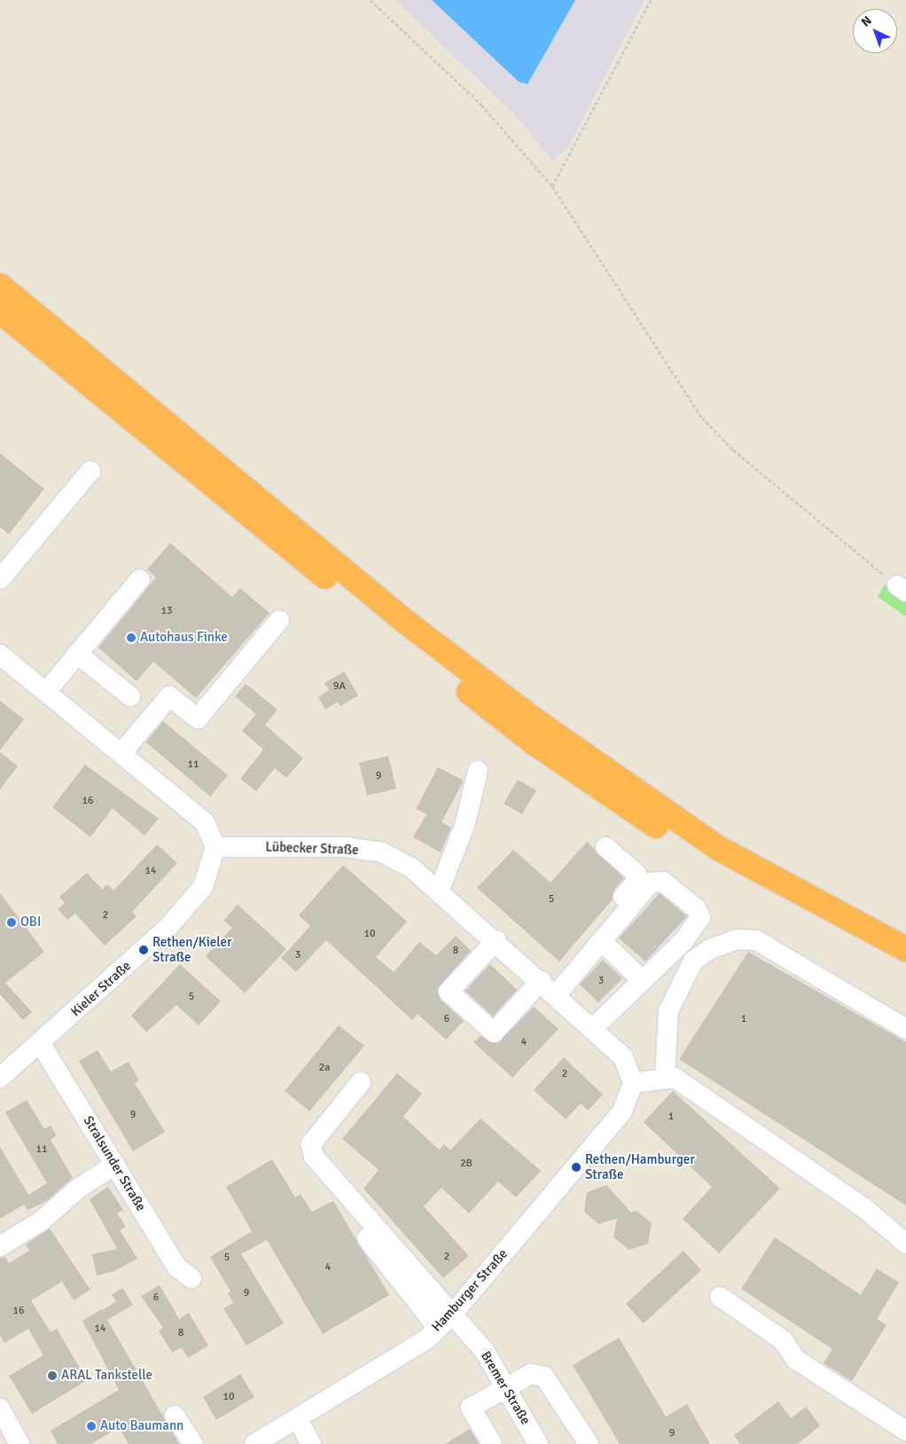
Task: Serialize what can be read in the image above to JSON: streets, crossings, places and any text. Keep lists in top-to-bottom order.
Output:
{
  "streets": {
    "street": [
      "Lübecker Straße",
      "Kieler Straße",
      "Stralsunder Straße",
      "Hamburger Straße",
      "Bremer Straße"
    ]
  },
  "crossings": [
    ["Lübecker Straße", "Kieler Straße"],
    ["Lübecker Straße", "Hamburger Straße"],
    ["Kieler Straße", "Stralsunder Straße"],
    ["Hamburger Straße", "Bremer Straße"]
  ],
  "places": [
    "Autohaus Finke",
    "OBI",
    "Rethen/Kieler Straße",
    "Rethen/Hamburger Straße",
    "ARAL Tankstelle",
    "Auto Baumann"
  ],
  "house_numbers": [
    "13",
    "9A",
    "11",
    "9",
    "16",
    "14",
    "5",
    "2",
    "10",
    "8",
    "3",
    "3",
    "5",
    "6",
    "1",
    "4",
    "2a",
    "2",
    "9",
    "1",
    "11",
    "2B",
    "2",
    "5",
    "4",
    "9",
    "6",
    "16",
    "14",
    "8",
    "10",
    "9"
  ],
  "north": "top left"
}
